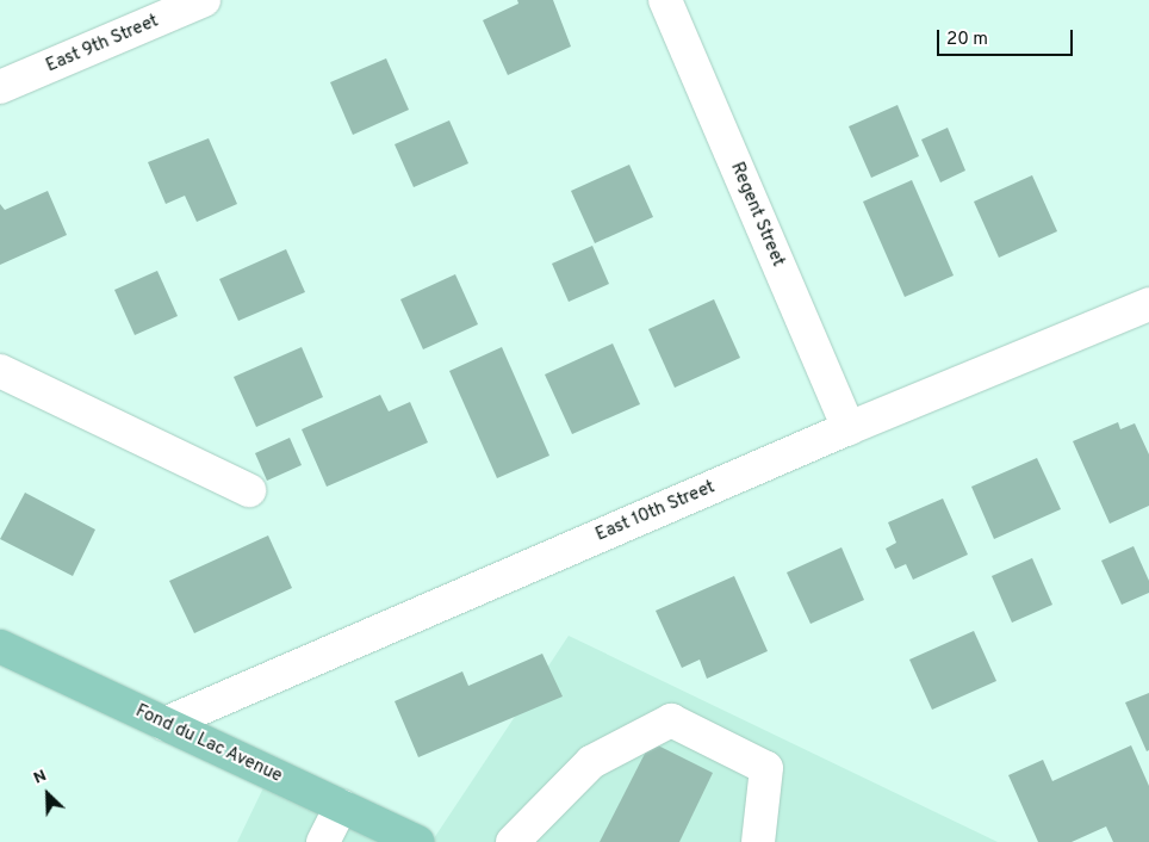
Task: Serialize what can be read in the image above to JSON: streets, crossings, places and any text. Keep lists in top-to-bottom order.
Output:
{
  "streets": {
    "main road": ["Fond du Lac Avenue"],
    "street": ["East 9th Street", "Regent Street", "East 10th Street"]
  },
  "crossings": [
    ["Regent Street", "East 10th Street"],
    ["East 10th Street", "Fond du Lac Avenue"]
  ],
  "scale_bar": "20 m",
  "north": "top left"
}
